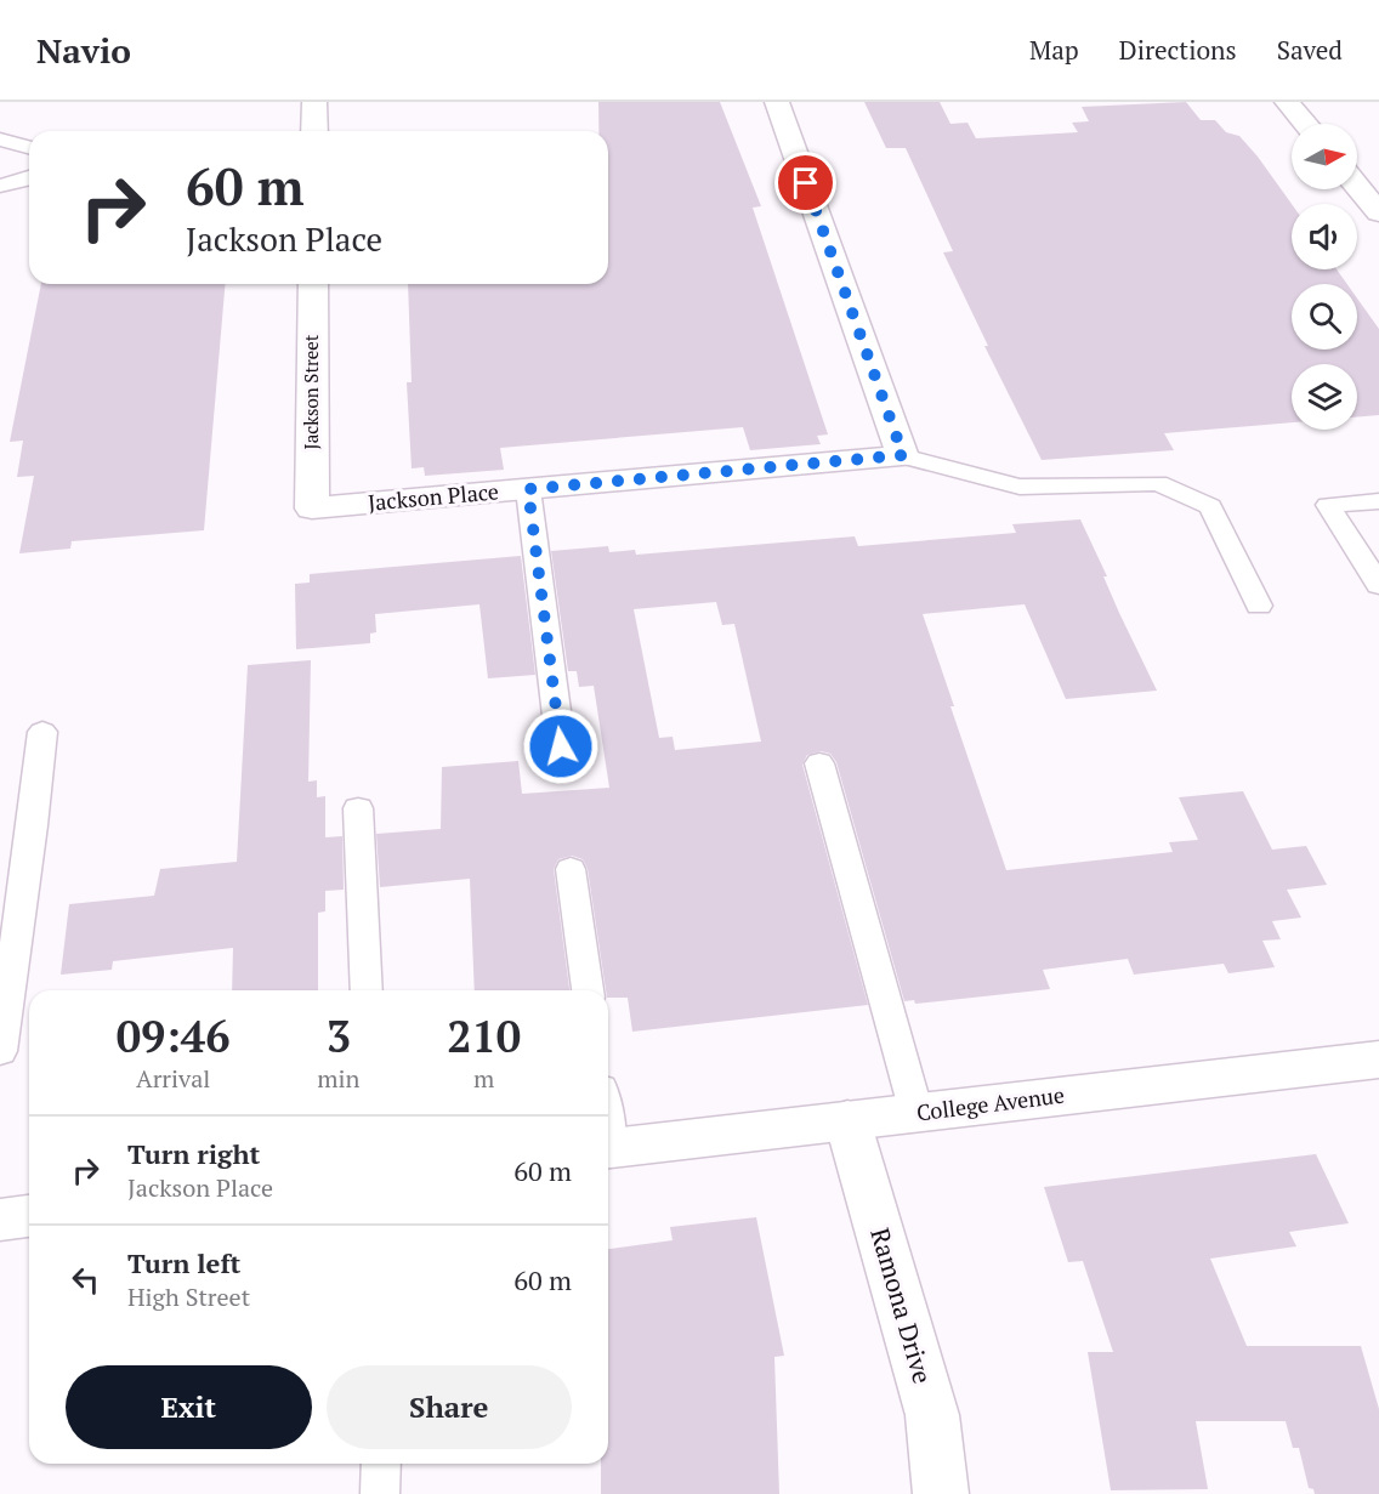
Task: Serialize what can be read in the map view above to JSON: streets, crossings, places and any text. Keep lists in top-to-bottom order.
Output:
{
  "streets": {
    "street": [
      "Jackson Street",
      "Jackson Place",
      "College Avenue",
      "Ramona Drive"
    ]
  },
  "crossings": [
    ["Jackson Street", "Jackson Place"],
    ["College Avenue", "Ramona Drive"]
  ],
  "north": "right",
  "page": {
    "header": "Navio",
    "nav": ["Map", "Directions", "Saved"],
    "turn": ["60 m", "Jackson Place"],
    "eta": [
      "09:46",
      "Arrival",
      "3",
      "min",
      "210",
      "m"
    ],
    "list": [
      {
        "name": "Turn right",
        "note": "Jackson Place",
        "value": "60 m"
      },
      {
        "name": "Turn left",
        "note": "High Street",
        "value": "60 m"
      }
    ],
    "buttons": ["Exit", "Share"]
  }
}
